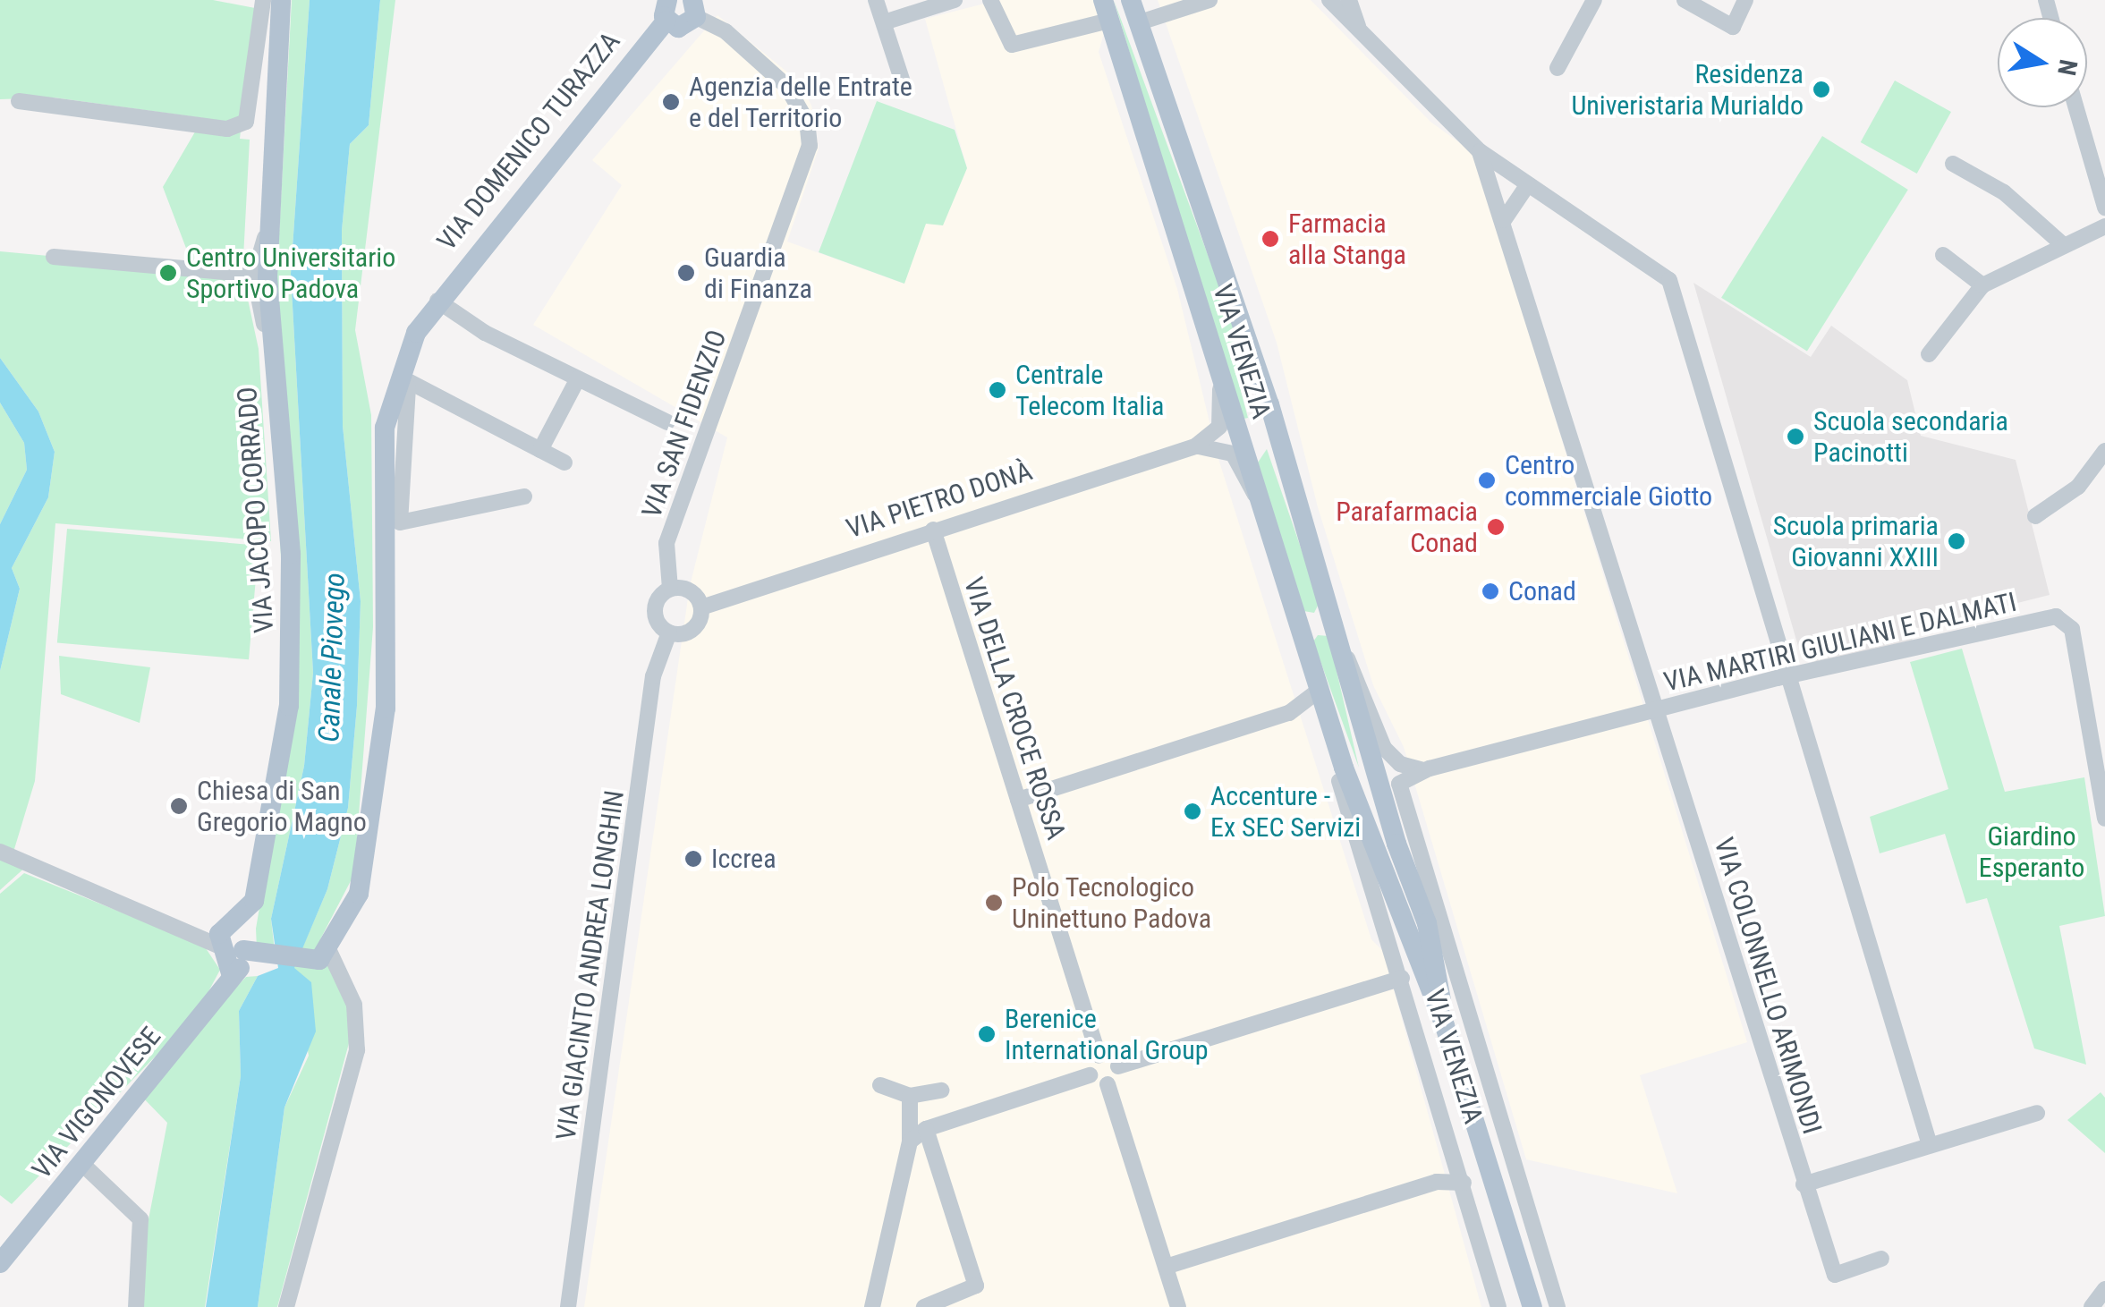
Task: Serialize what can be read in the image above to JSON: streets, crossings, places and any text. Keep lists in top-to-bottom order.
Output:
{
  "streets": {
    "main road": [
      "VIA DOMENICO TURAZZA",
      "VIA VENEZIA",
      "VIA JACOPO CORRADO",
      "VIA VIGONOVESE"
    ],
    "street": [
      "VIA SAN FIDENZIO",
      "VIA PIETRO DONÀ",
      "VIA MARTIRI GIULIANI E DALMATI",
      "VIA DELLA CROCE ROSSA",
      "VIA GIACINTO ANDREA LONGHIN",
      "VIA COLONNELLO ARIMONDI"
    ]
  },
  "crossings": [
    ["VIA DOMENICO TURAZZA", "VIA SAN FIDENZIO"],
    ["VIA VENEZIA", "VIA MARTIRI GIULIANI E DALMATI"],
    ["VIA SAN FIDENZIO", "VIA PIETRO DONÀ"],
    ["VIA SAN FIDENZIO", "VIA GIACINTO ANDREA LONGHIN"],
    ["VIA PIETRO DONÀ", "VIA DELLA CROCE ROSSA"],
    ["VIA PIETRO DONÀ", "VIA GIACINTO ANDREA LONGHIN"],
    ["VIA JACOPO CORRADO", "VIA VIGONOVESE"],
    ["VIA MARTIRI GIULIANI E DALMATI", "VIA COLONNELLO ARIMONDI"]
  ],
  "water": ["Canale Piovego"],
  "parks": ["Giardino Esperanto"],
  "places": [
    "Residenza Univeristaria Murialdo",
    "Agenzia delle Entrate e del Territorio",
    "Farmacia alla Stanga",
    "Centro Universitario Sportivo Padova",
    "Guardia di Finanza",
    "Centrale Telecom Italia",
    "Scuola secondaria Pacinotti",
    "Centro commerciale Giotto",
    "Parafarmacia Conad",
    "Scuola primaria Giovanni XXIII",
    "Conad",
    "Chiesa di San Gregorio Magno",
    "Accenture - Ex SEC Servizi",
    "Iccrea",
    "Polo Tecnologico Uninettuno Padova",
    "Berenice International Group"
  ],
  "north": "right"
}
